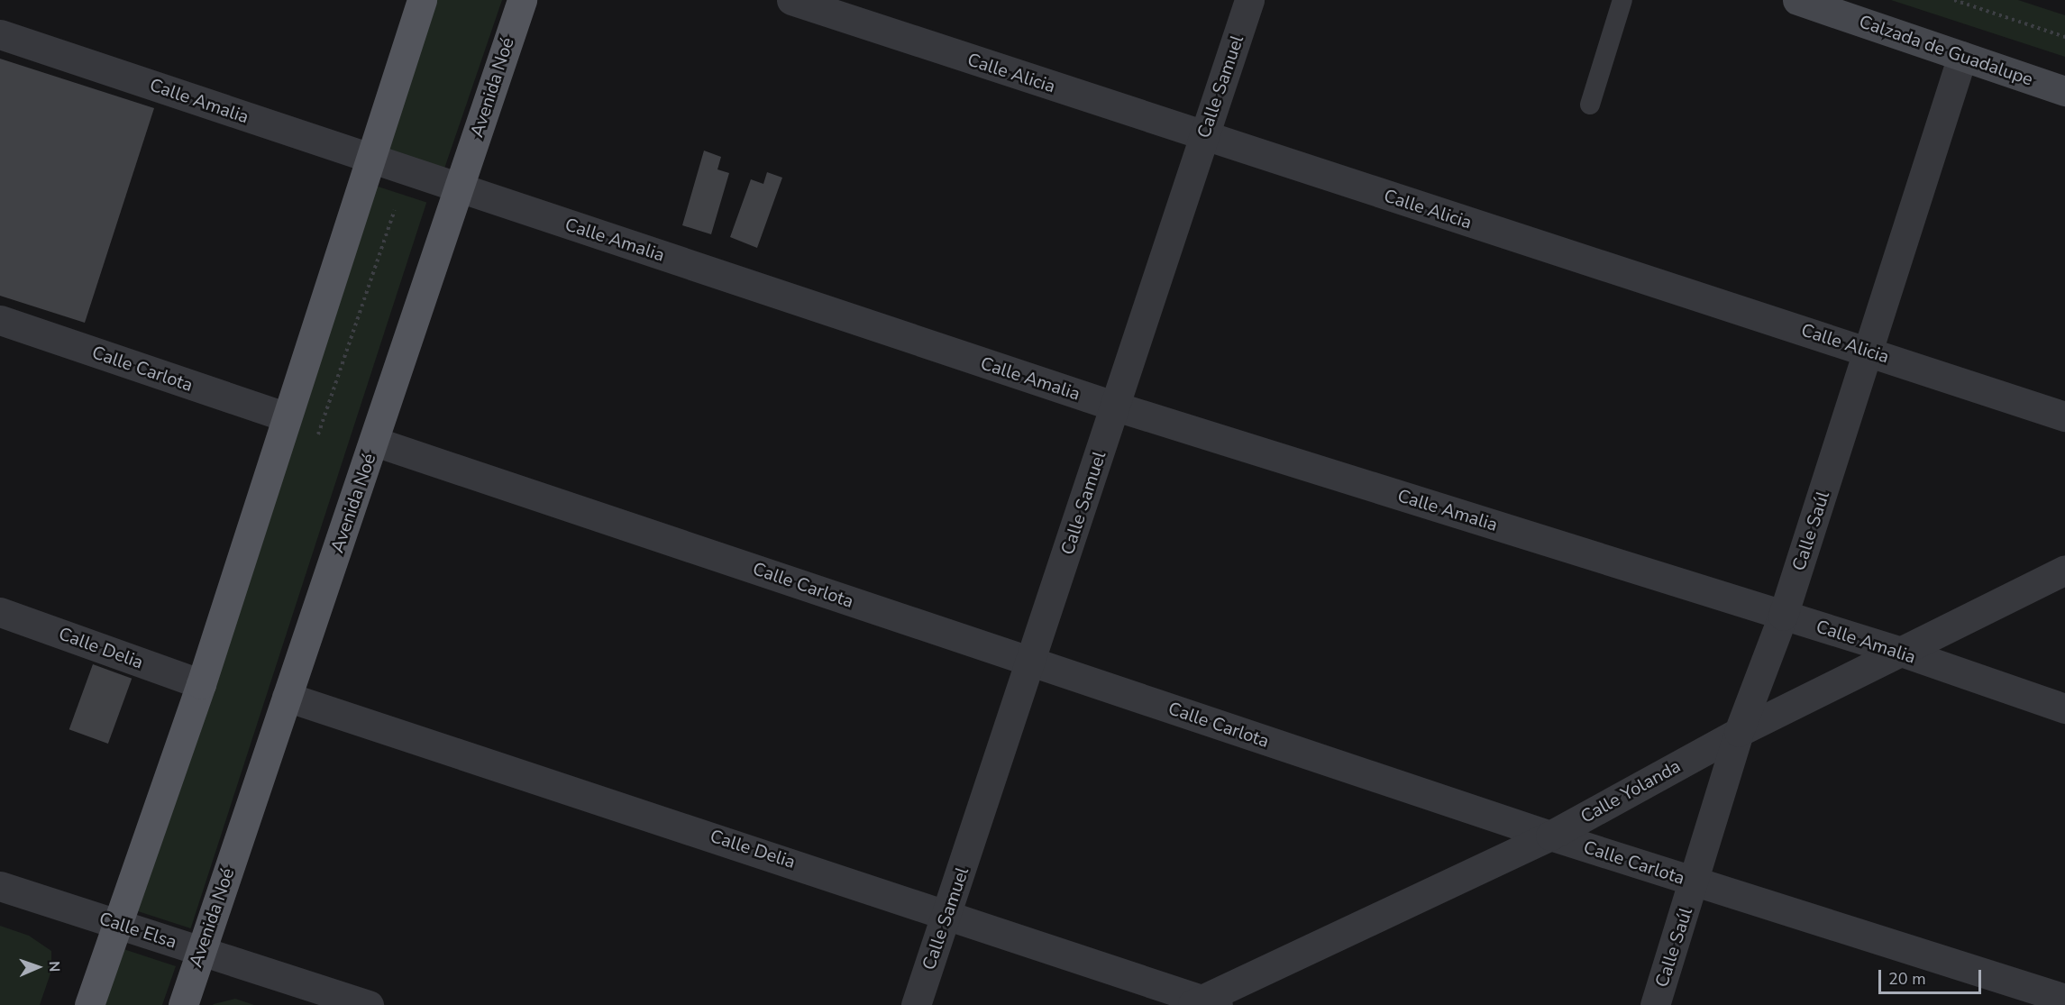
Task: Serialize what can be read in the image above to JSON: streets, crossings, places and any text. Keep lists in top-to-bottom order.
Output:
{
  "streets": {
    "main road": ["Calzada de Guadalupe", "Avenida Noé"],
    "street": [
      "Calle Alicia",
      "Calle Samuel",
      "Calle Amalia",
      "Calle Carlota",
      "Calle Saúl",
      "Calle Delia",
      "Calle Yolanda",
      "Calle Elsa"
    ]
  },
  "crossings": [
    ["Calzada de Guadalupe", "Calle Saúl"],
    ["Calle Alicia", "Calle Samuel"],
    ["Calle Alicia", "Calle Saúl"],
    ["Calle Samuel", "Calle Amalia"],
    ["Calle Samuel", "Calle Carlota"],
    ["Calle Samuel", "Calle Delia"],
    ["Avenida Noé", "Calle Amalia"],
    ["Avenida Noé", "Calle Carlota"],
    ["Avenida Noé", "Calle Delia"],
    ["Avenida Noé", "Calle Elsa"],
    ["Calle Amalia", "Calle Saúl"],
    ["Calle Amalia", "Calle Yolanda"],
    ["Calle Carlota", "Calle Saúl"],
    ["Calle Carlota", "Calle Yolanda"],
    ["Calle Saúl", "Calle Yolanda"],
    ["Calle Delia", "Calle Yolanda"]
  ],
  "scale_bar": "20 m",
  "north": "right"
}
